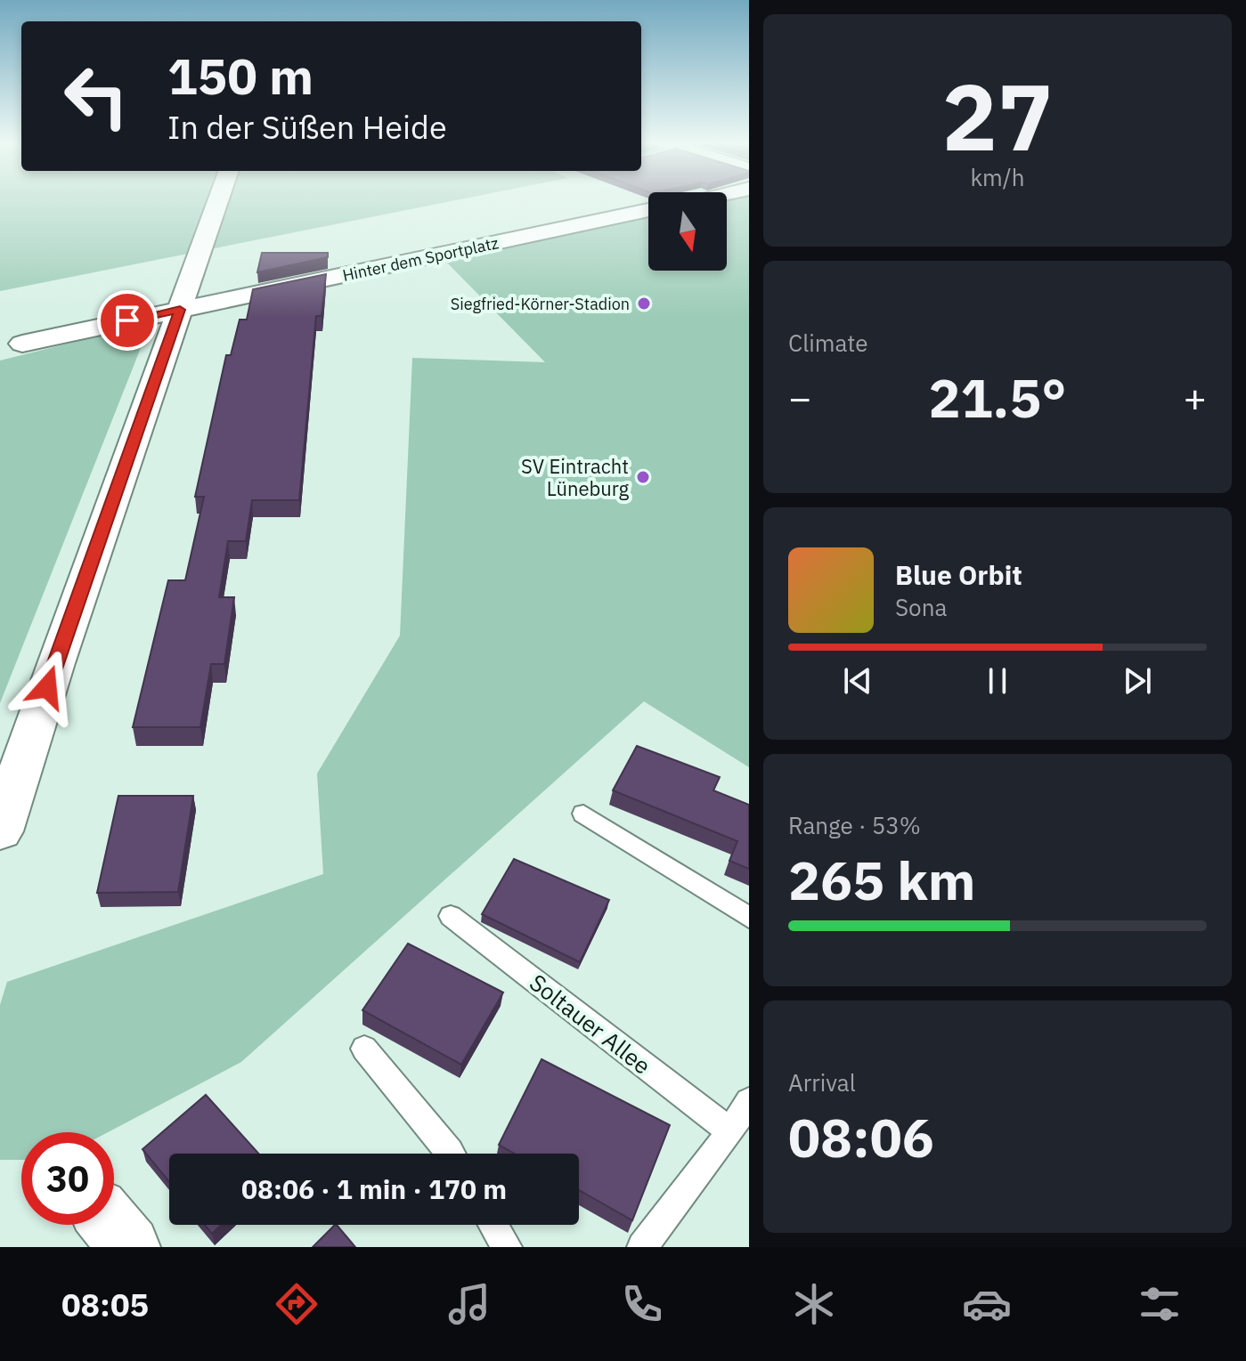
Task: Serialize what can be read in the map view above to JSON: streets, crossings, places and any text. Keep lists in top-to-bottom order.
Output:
{
  "streets": {
    "street": ["Hinter dem Sportplatz"],
    "lane": ["Soltauer Allee"]
  },
  "places": ["Siegfried-Körner-Stadion", "SV Eintracht Lüneburg"],
  "north": "bottom",
  "page": {
    "tile": [
      ["27", "km/h"],
      "Climate",
      ["Range · 53%", "265 km"],
      ["Arrival", "08:06"]
    ],
    "turn": ["150 m", "In der Süßen Heide"],
    "heat": ["−", "21.5°", "+"],
    "song": ["Blue Orbit", "Sona"],
    "limit": "30",
    "trip": "08:06 · 1 min · 170 m",
    "tabs": "08:05"
  }
}
